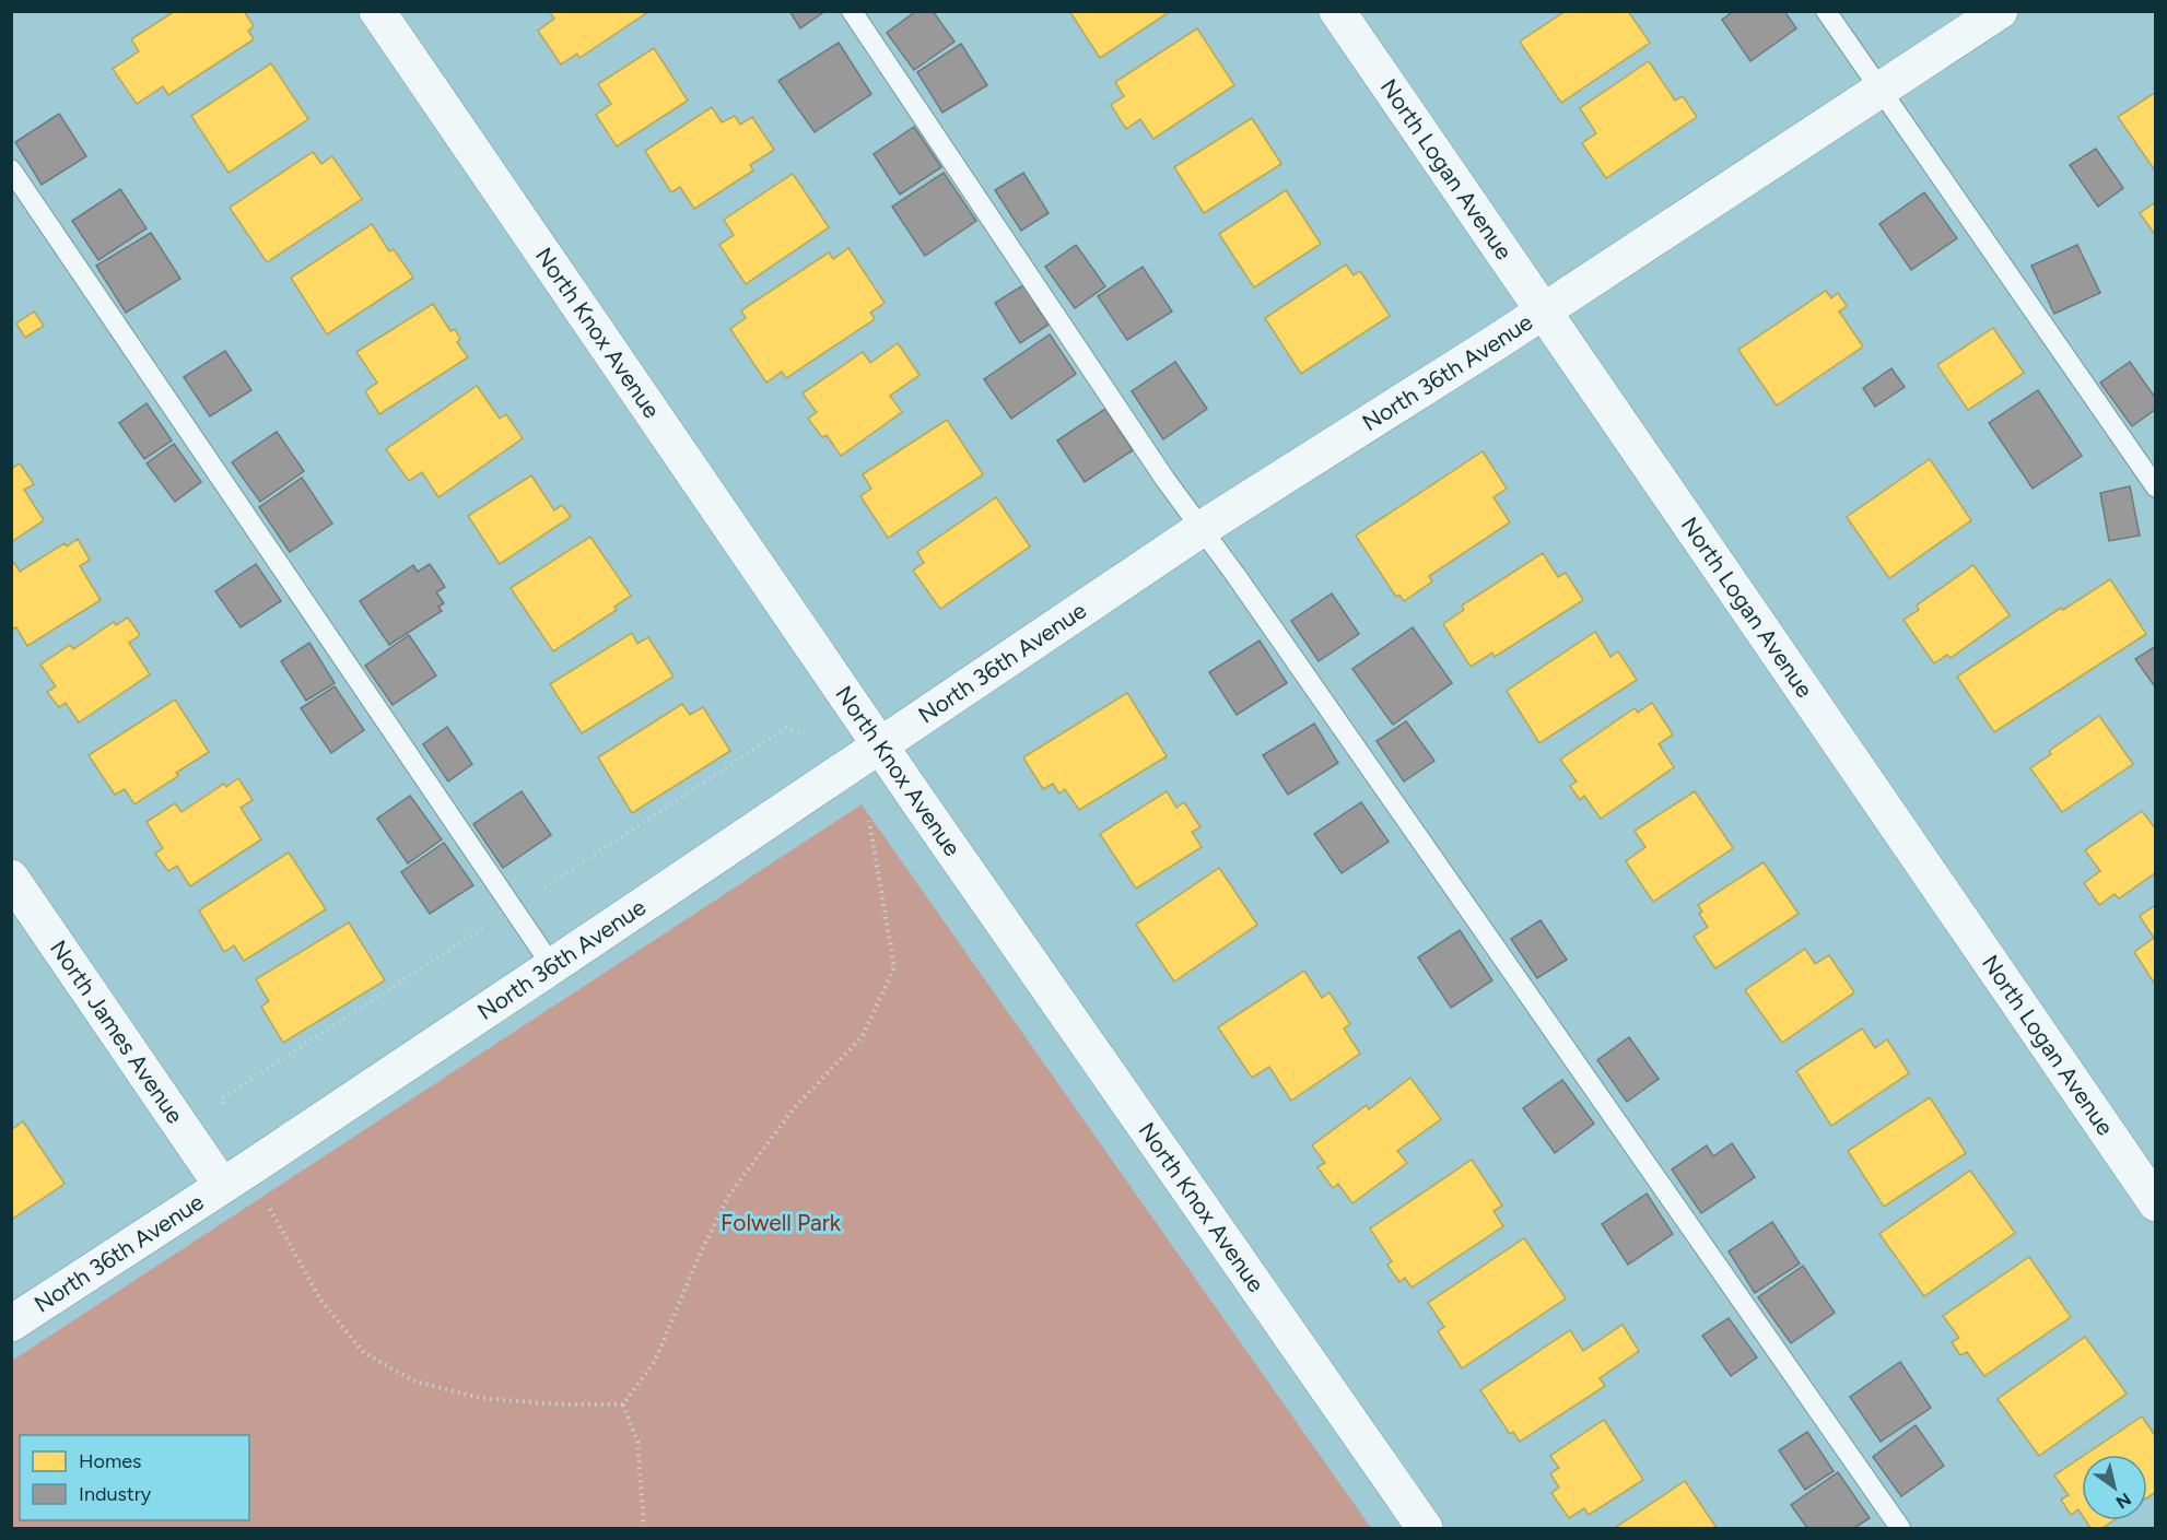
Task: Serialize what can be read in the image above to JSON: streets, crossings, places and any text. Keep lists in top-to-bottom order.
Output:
{
  "streets": {
    "street": [
      "North Logan Avenue",
      "North Knox Avenue",
      "North 36th Avenue",
      "North James Avenue"
    ]
  },
  "crossings": [
    ["North Logan Avenue", "North 36th Avenue"],
    ["North Knox Avenue", "North 36th Avenue"],
    ["North 36th Avenue", "North James Avenue"]
  ],
  "parks": ["Folwell Park"],
  "legend": ["Homes", "Industry"],
  "north": "bottom right"
}
